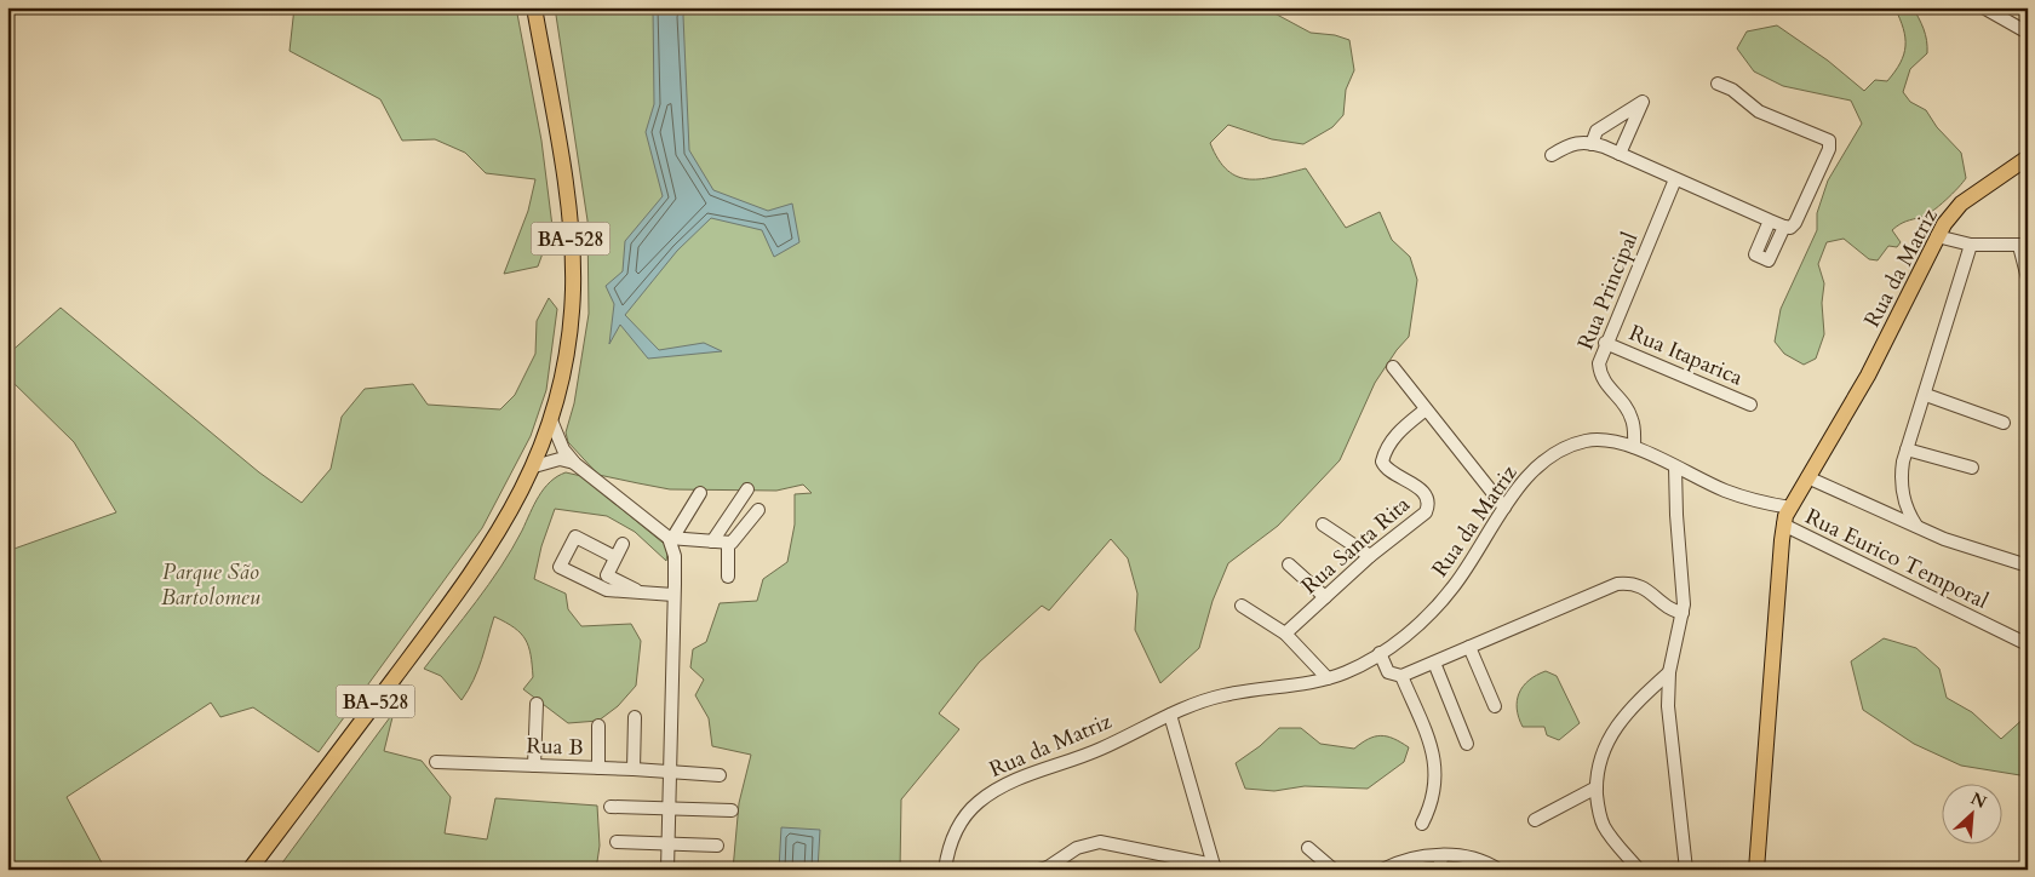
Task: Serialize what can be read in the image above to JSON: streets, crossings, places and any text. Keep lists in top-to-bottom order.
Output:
{
  "streets": {
    "main road": ["BA-528", "Rua da Matriz"],
    "street": [
      "Rua Principal",
      "Rua Itaparica",
      "Rua Santa Rita",
      "Rua Eurico Temporal",
      "Rua B"
    ]
  },
  "crossings": [
    ["Rua da Matriz", "Rua Principal"],
    ["Rua Principal", "Rua Itaparica"]
  ],
  "parks": ["Parque São Bartolomeu"],
  "north": "top right"
}
